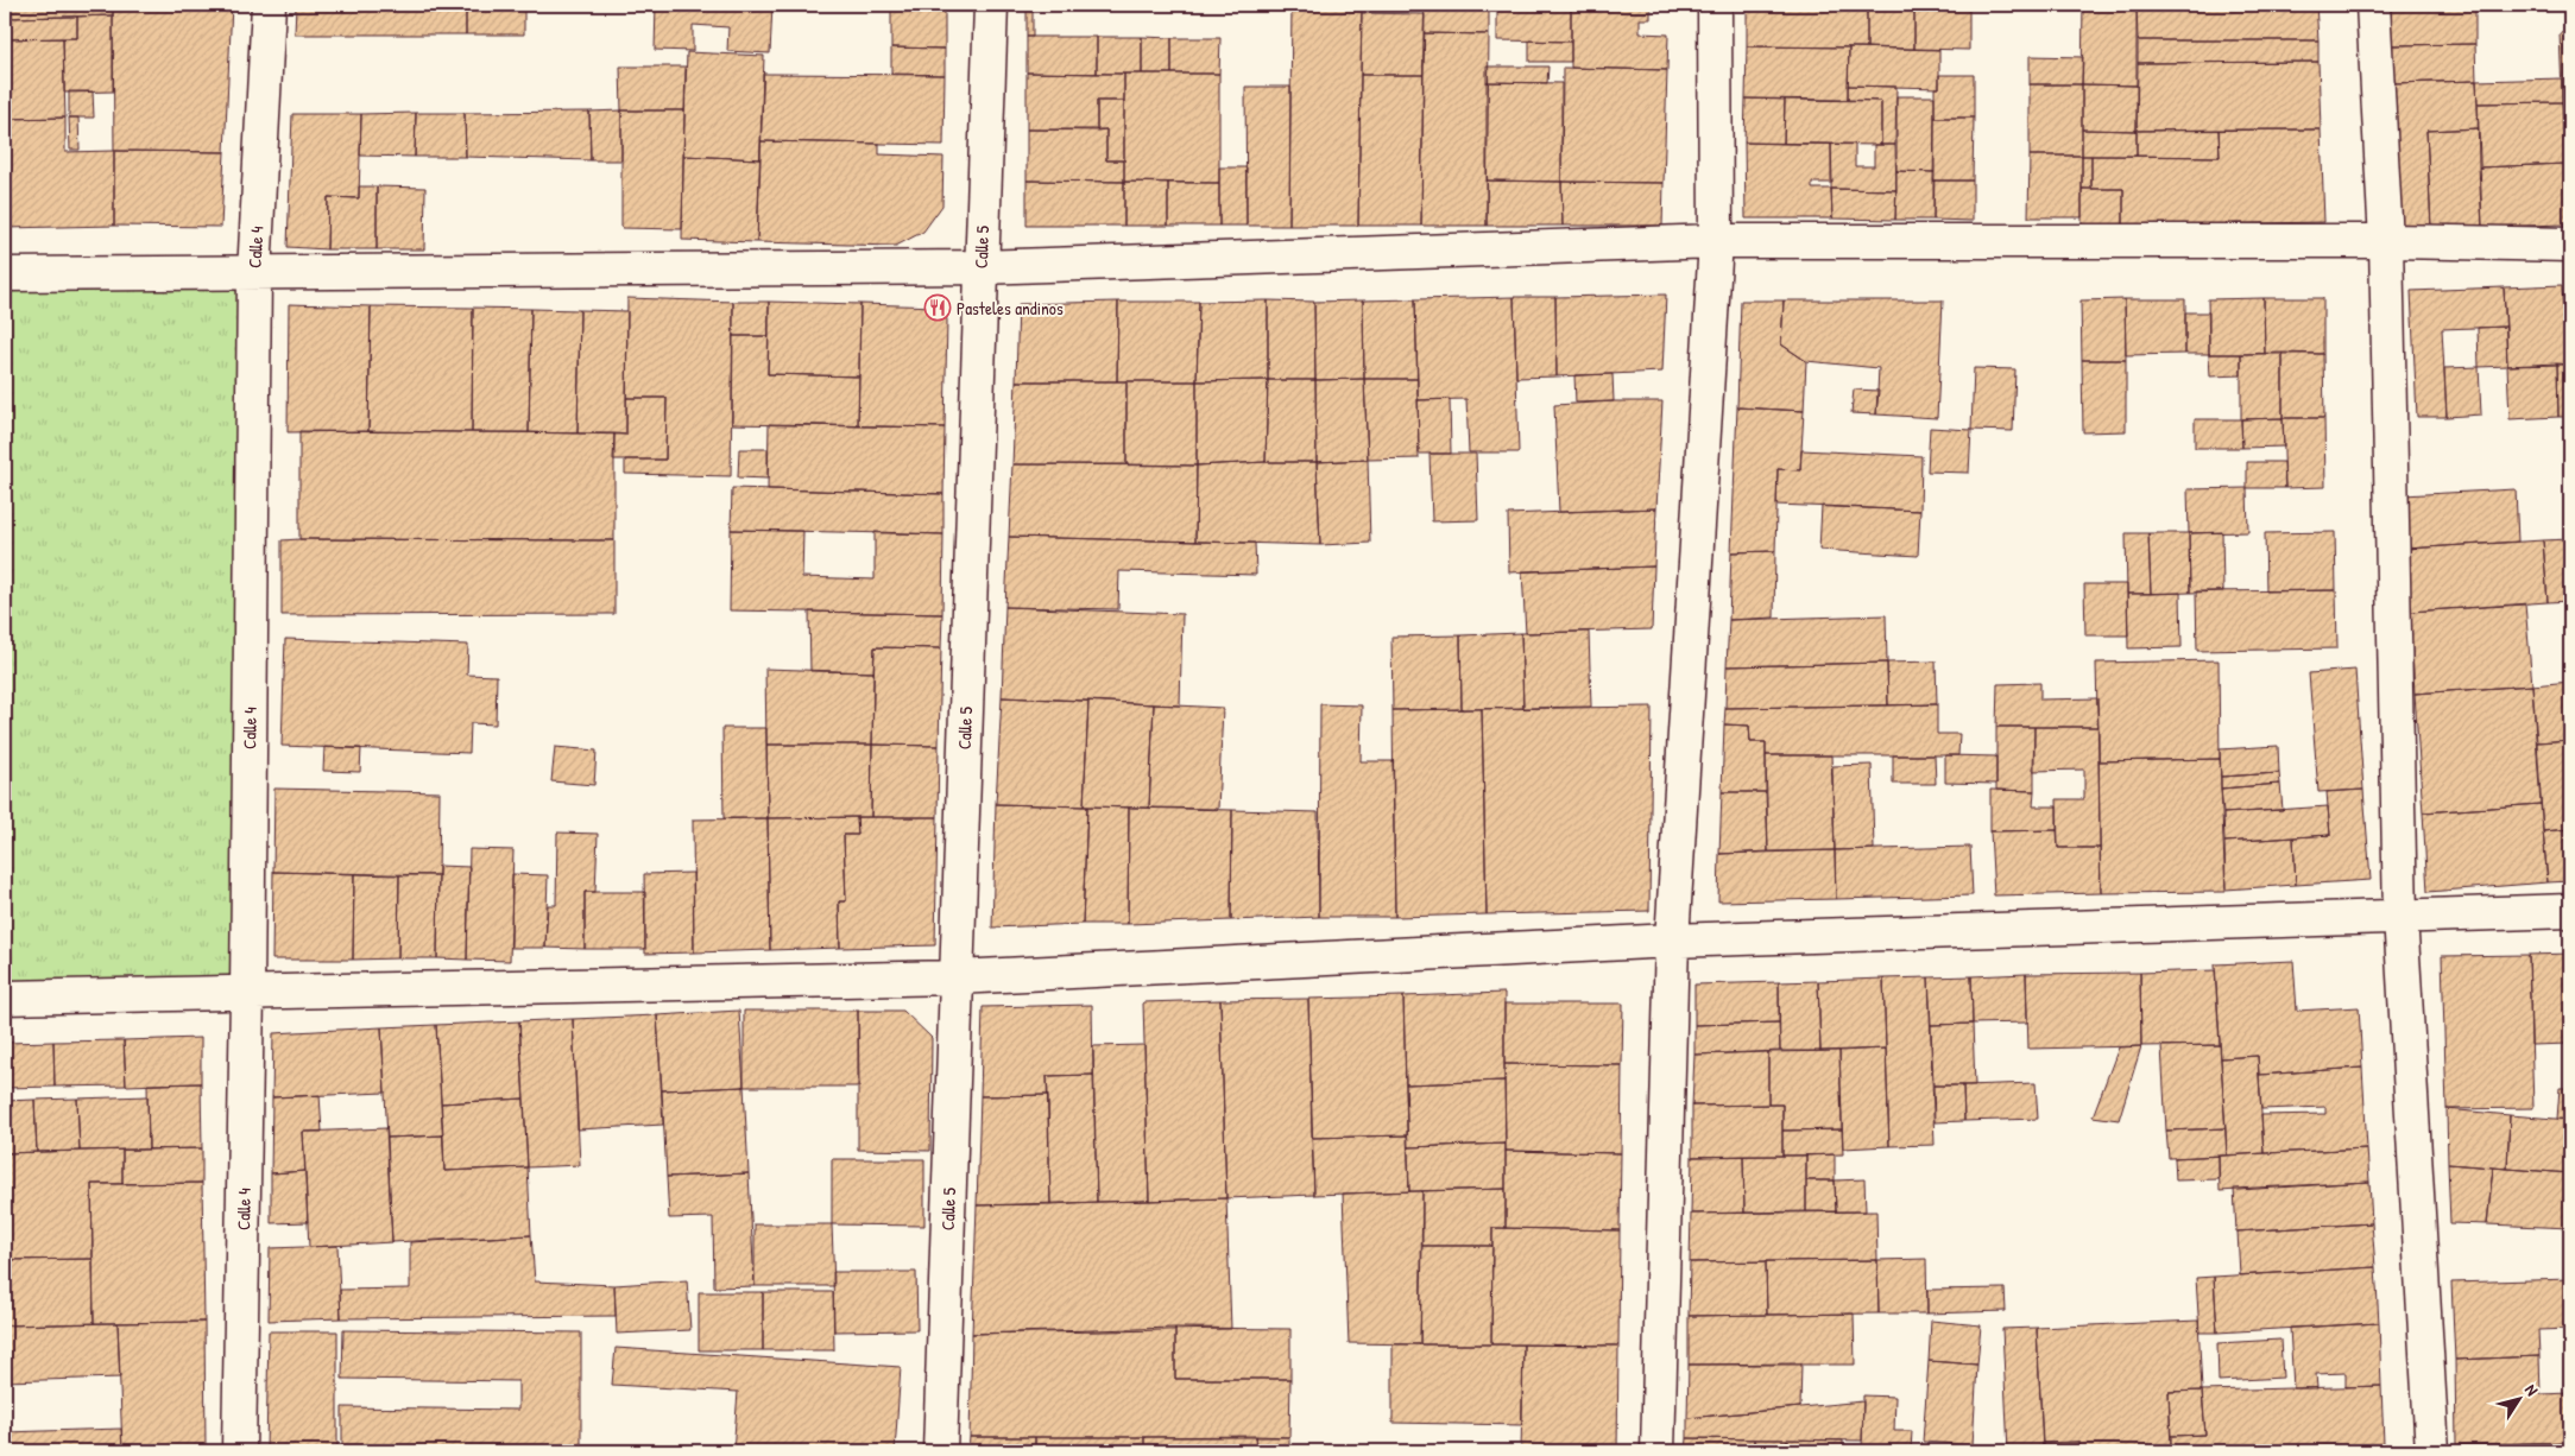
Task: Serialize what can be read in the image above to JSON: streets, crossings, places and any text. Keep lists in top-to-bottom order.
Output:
{
  "streets": {
    "street": ["Calle 4", "Calle 5"]
  },
  "places": {
    "restaurant": ["Pasteles andinos"]
  },
  "north": "top right"
}
